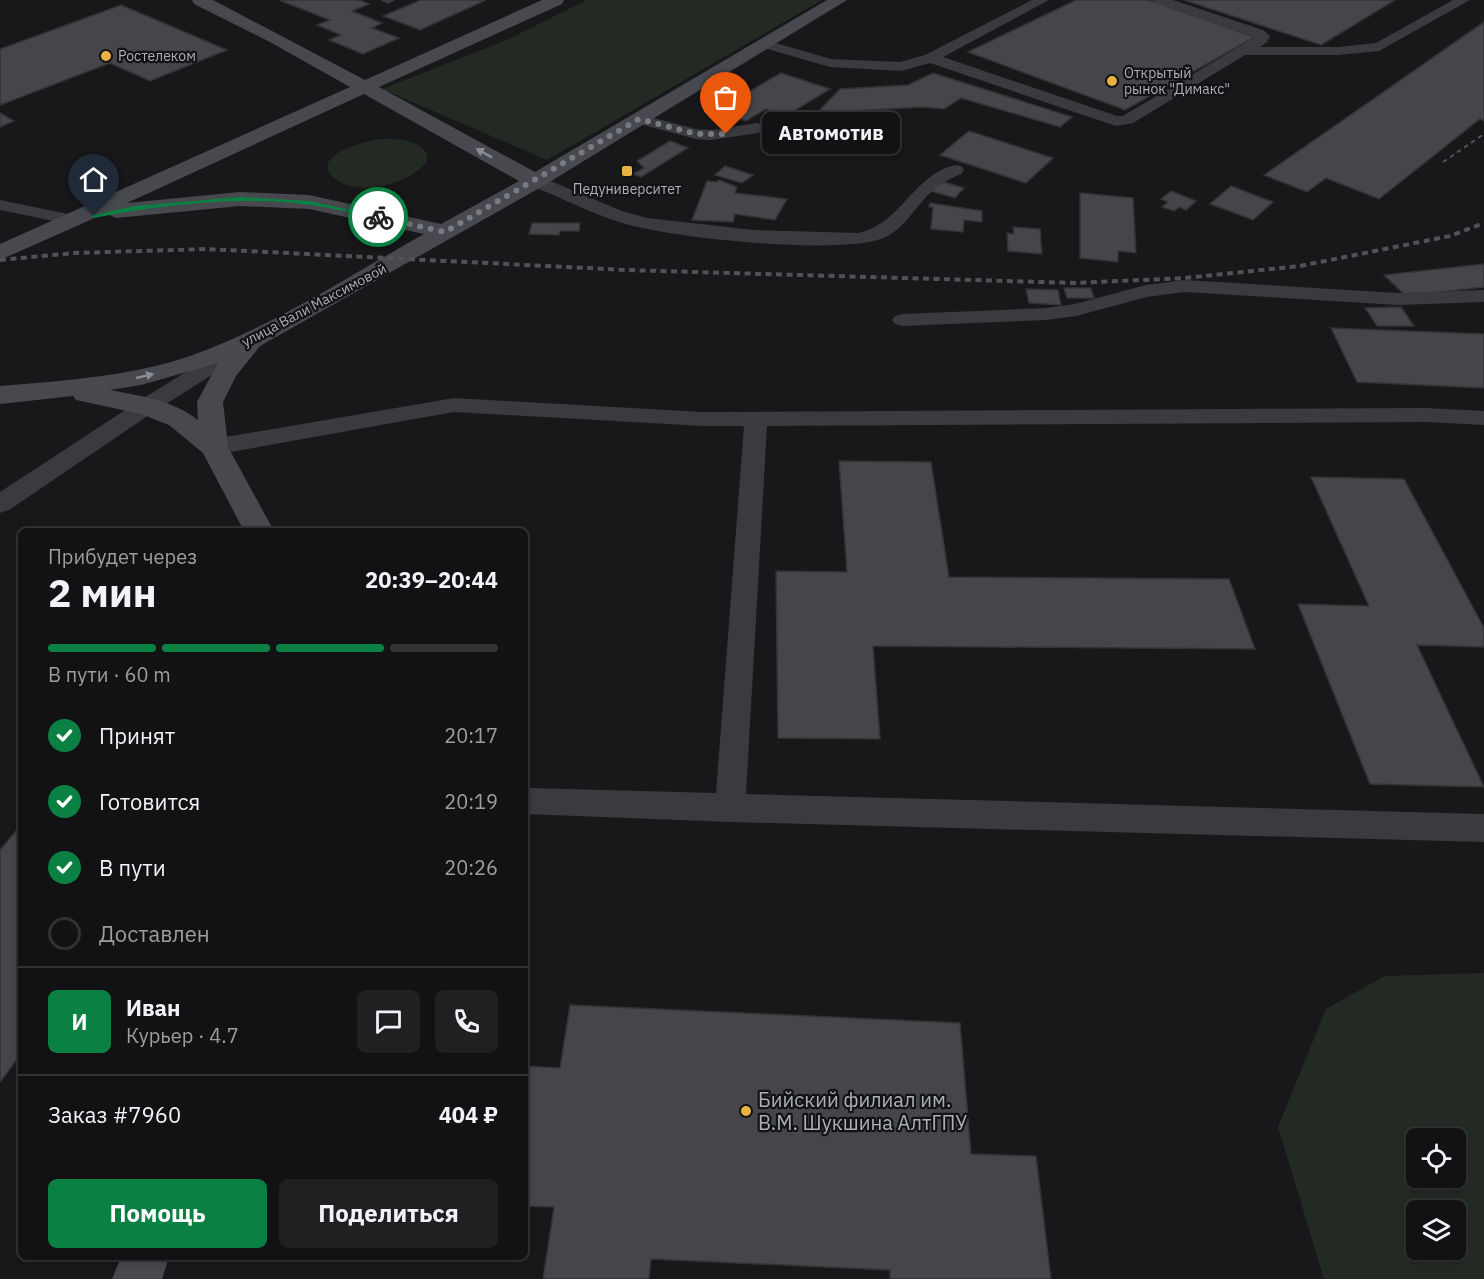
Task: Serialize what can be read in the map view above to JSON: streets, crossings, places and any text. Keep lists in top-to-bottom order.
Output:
{
  "streets": {
    "main road": ["улица Вали Максимовой"]
  },
  "places": {
    "other": [
      "Ростелеком",
      "Открытый рынок \"Димакс\"",
      "Автомотив",
      "Бийский филиал им. В.М. Шукшина АлтГПУ"
    ],
    "transit": ["Педуниверситет"]
  },
  "page": {
    "bubble": "Автомотив",
    "heading": ["2 мин", "Прибудет через", "20:39–20:44"],
    "panel": [
      "Иван",
      "Курьер · 4.7",
      "Заказ #7960",
      "404 ₽"
    ],
    "bar": "В пути · 60 m",
    "list": [
      ["Принят", "20:17"],
      ["Готовится", "20:19"],
      ["В пути", "20:26"],
      "Доставлен"
    ],
    "round": "И",
    "buttons": ["Помощь", "Поделиться"]
  }
}
